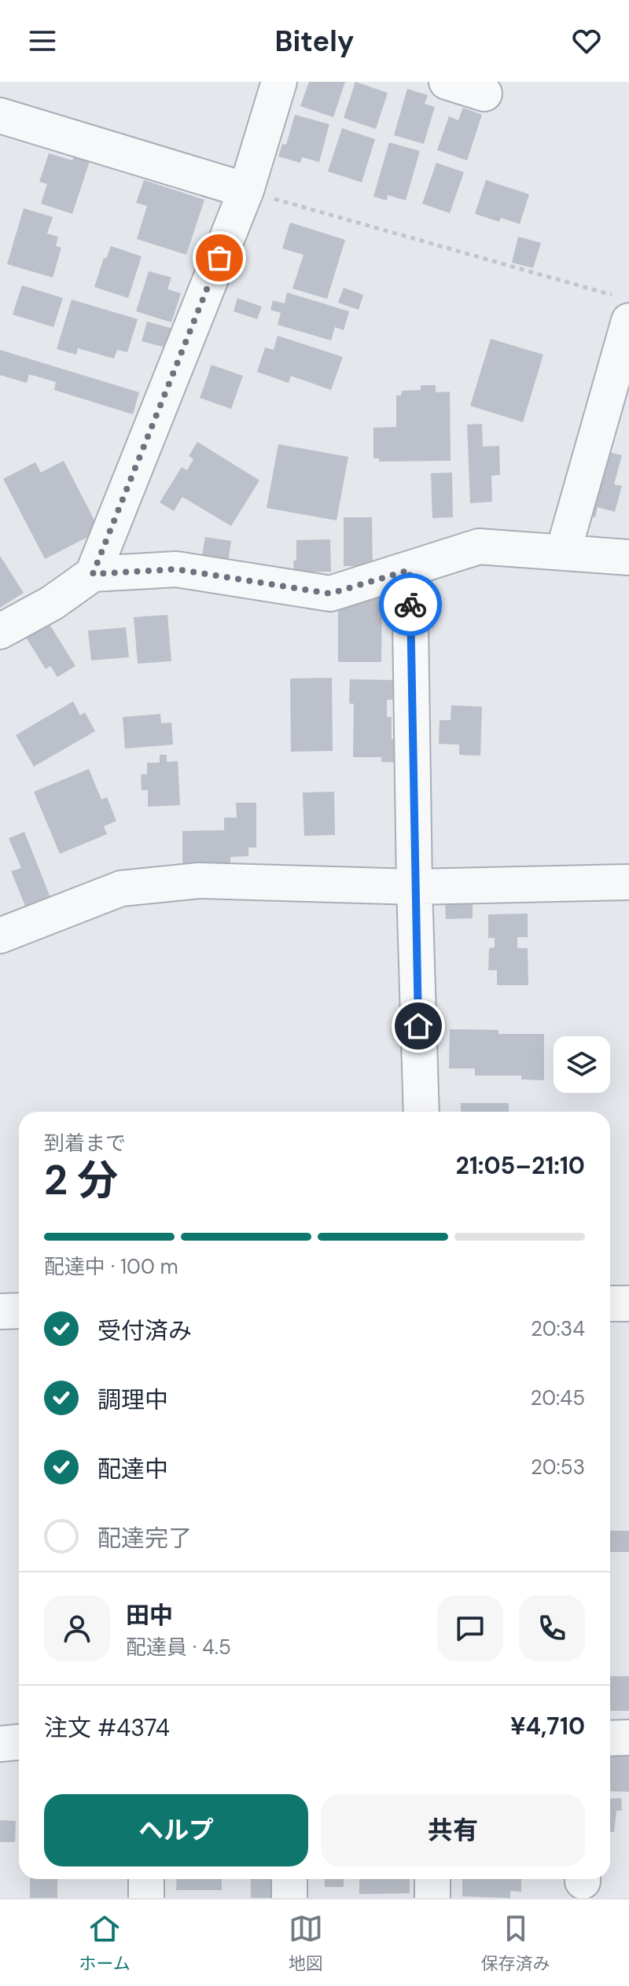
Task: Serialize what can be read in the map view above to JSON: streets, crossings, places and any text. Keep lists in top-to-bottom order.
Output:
{
  "page": {
    "header": "Bitely",
    "heading": ["2 分", "到着まで", "21:05–21:10"],
    "panel": [
      "田中",
      "配達員 · 4.5",
      "注文 #4374",
      "¥4,710"
    ],
    "bar": "配達中 · 100 m",
    "list": [
      ["受付済み", "20:34"],
      ["調理中", "20:45"],
      ["配達中", "20:53"],
      "配達完了"
    ],
    "buttons": ["ヘルプ", "共有"],
    "tabs": ["ホーム", "地図", "保存済み"]
  }
}
